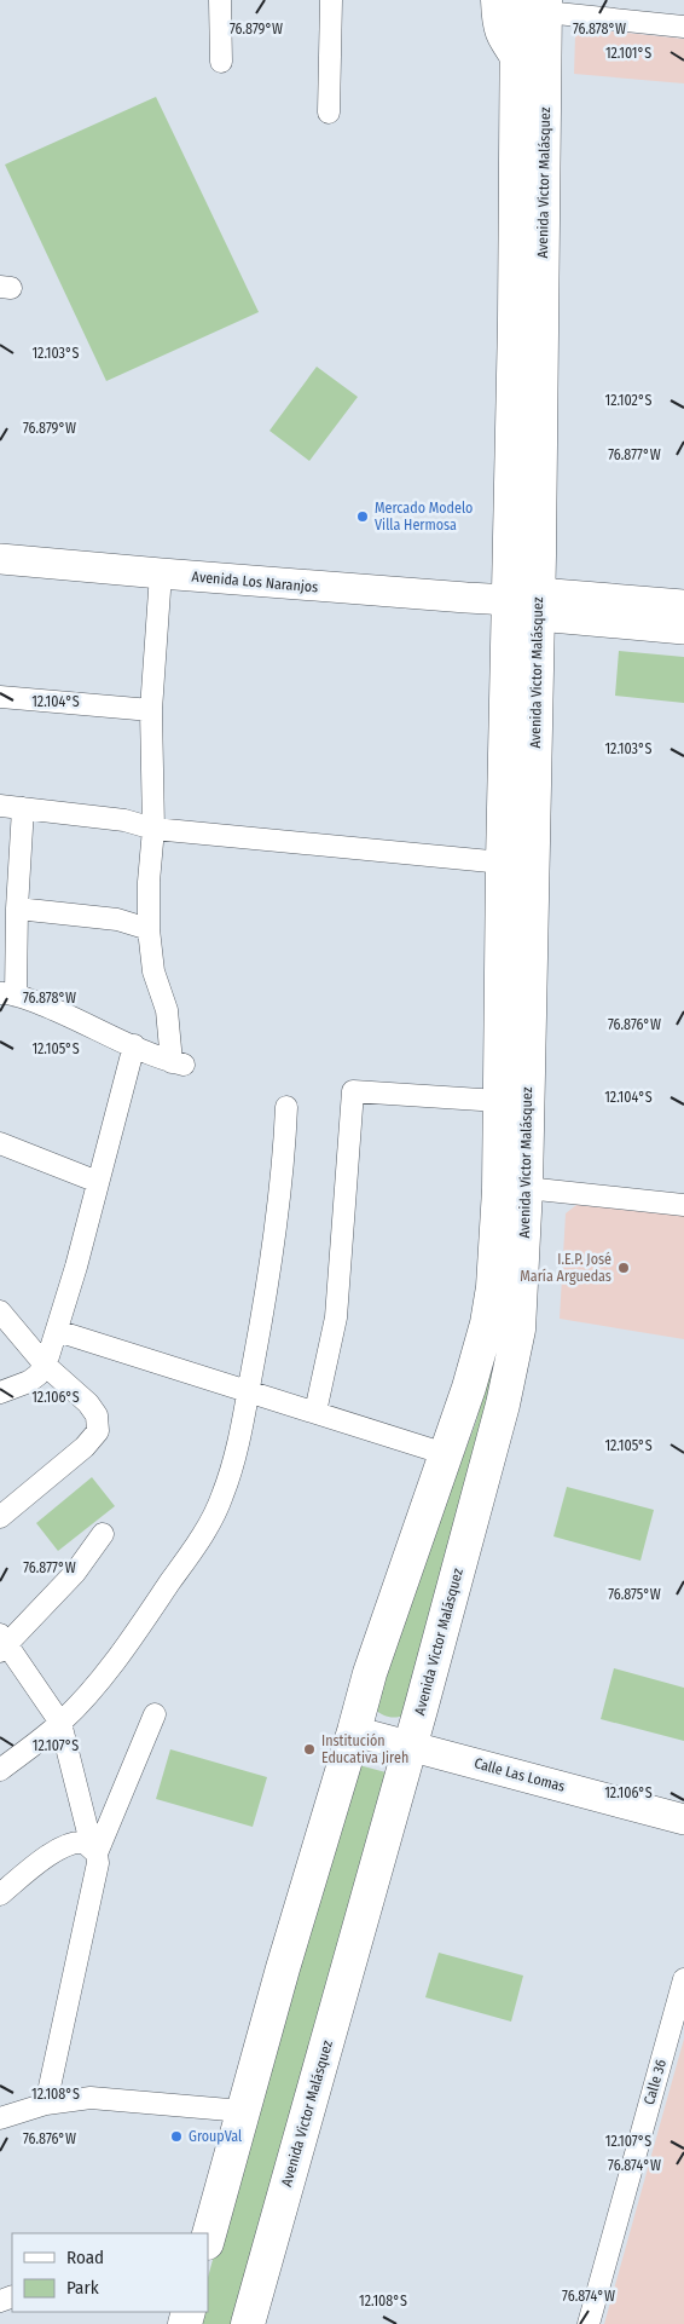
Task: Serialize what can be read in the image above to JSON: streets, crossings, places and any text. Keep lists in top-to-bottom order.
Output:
{
  "streets": {
    "main road": ["Avenida Victor Malásquez"],
    "street": ["Avenida Los Naranjos", "Calle Las Lomas", "Calle 36"]
  },
  "crossings": [
    ["Avenida Victor Malásquez", "Avenida Los Naranjos"],
    ["Avenida Victor Malásquez", "Calle Las Lomas"]
  ],
  "places": [
    "Mercado Modelo Villa Hermosa",
    "I.E.P. José María Arguedas",
    "Institución Educativa Jireh",
    "GroupVal"
  ],
  "legend": ["Road", "Park"],
  "coordinates": [
    "76.879°W",
    "76.878°W",
    "12.101°S",
    "12.103°S",
    "12.102°S",
    "76.877°W",
    "12.104°S",
    "76.876°W",
    "12.105°S",
    "12.106°S",
    "76.875°W",
    "12.107°S",
    "12.108°S",
    "76.874°W"
  ]
}
